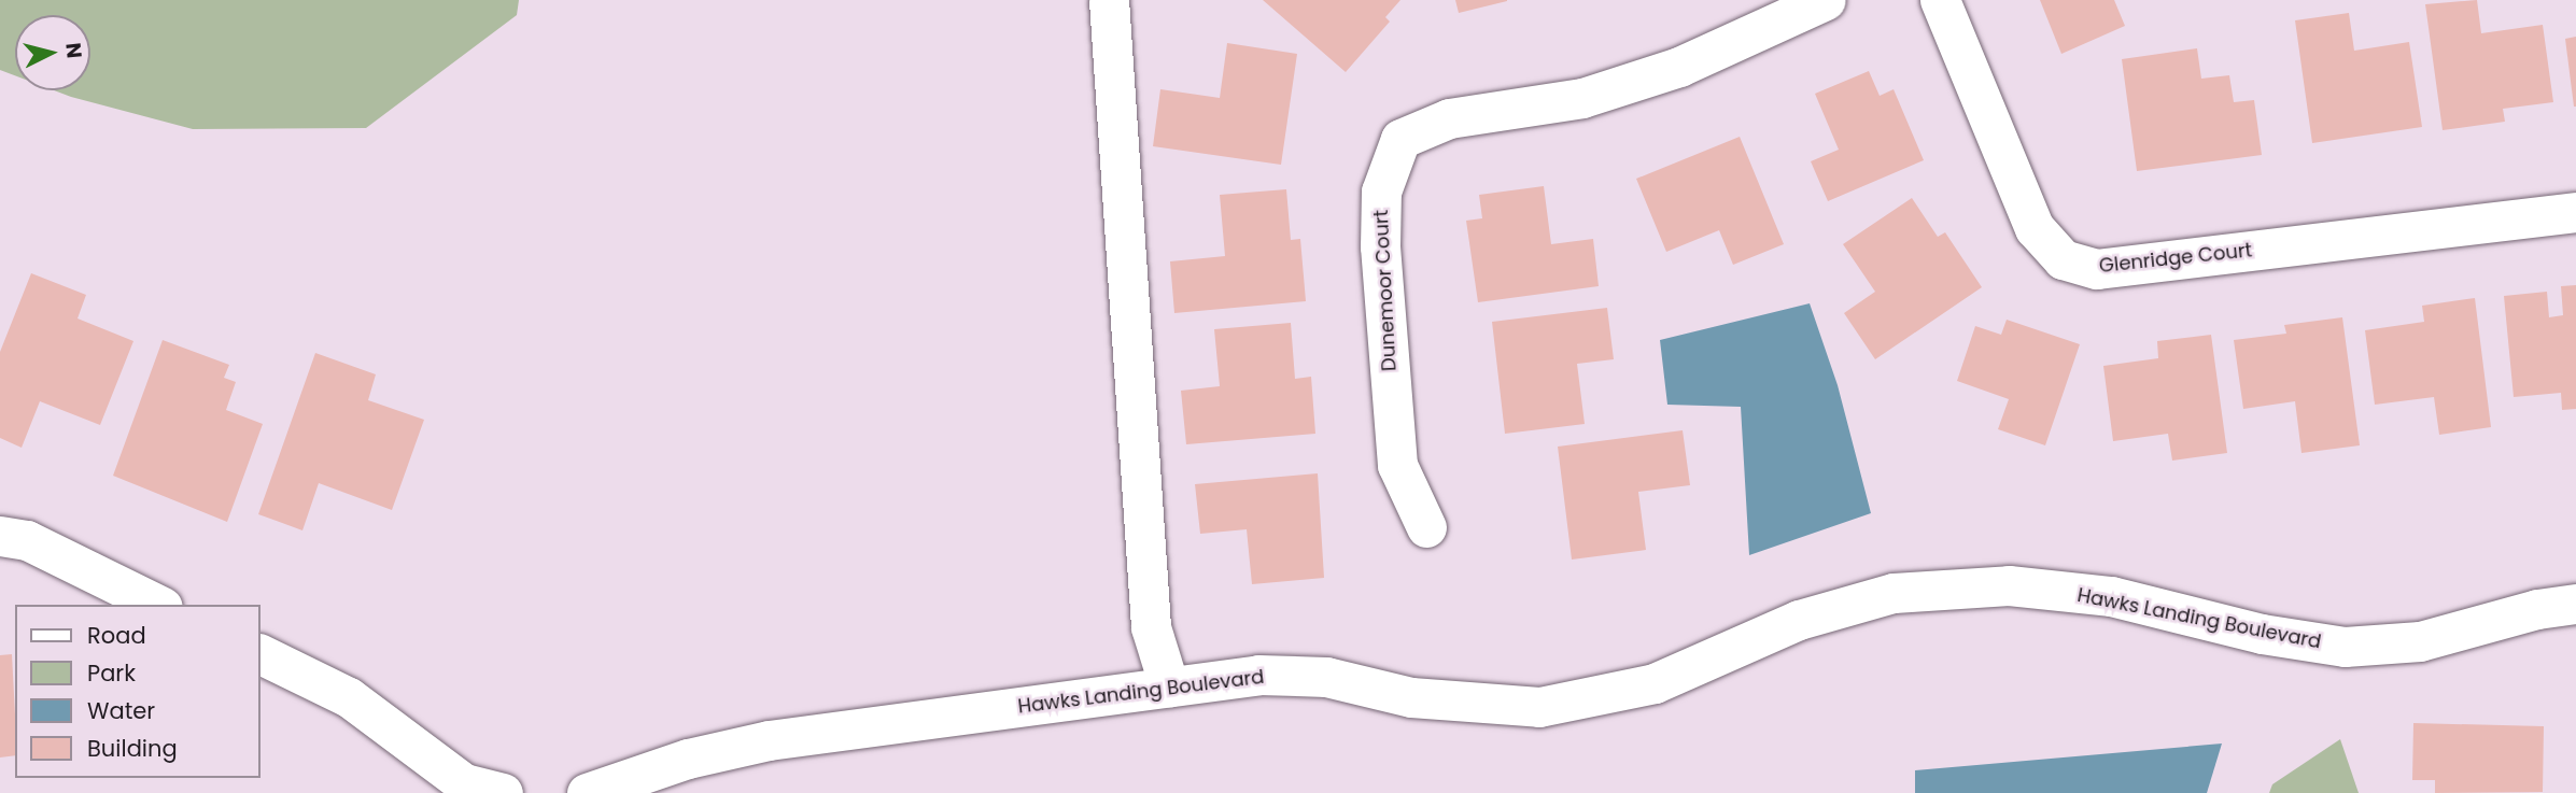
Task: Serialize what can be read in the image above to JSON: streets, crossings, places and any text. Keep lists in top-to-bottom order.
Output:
{
  "streets": {
    "street": ["Glenridge Court", "Dunemoor Court", "Hawks Landing Boulevard"]
  },
  "legend": [
    "Road",
    "Park",
    "Water",
    "Building"
  ],
  "north": "right"
}
